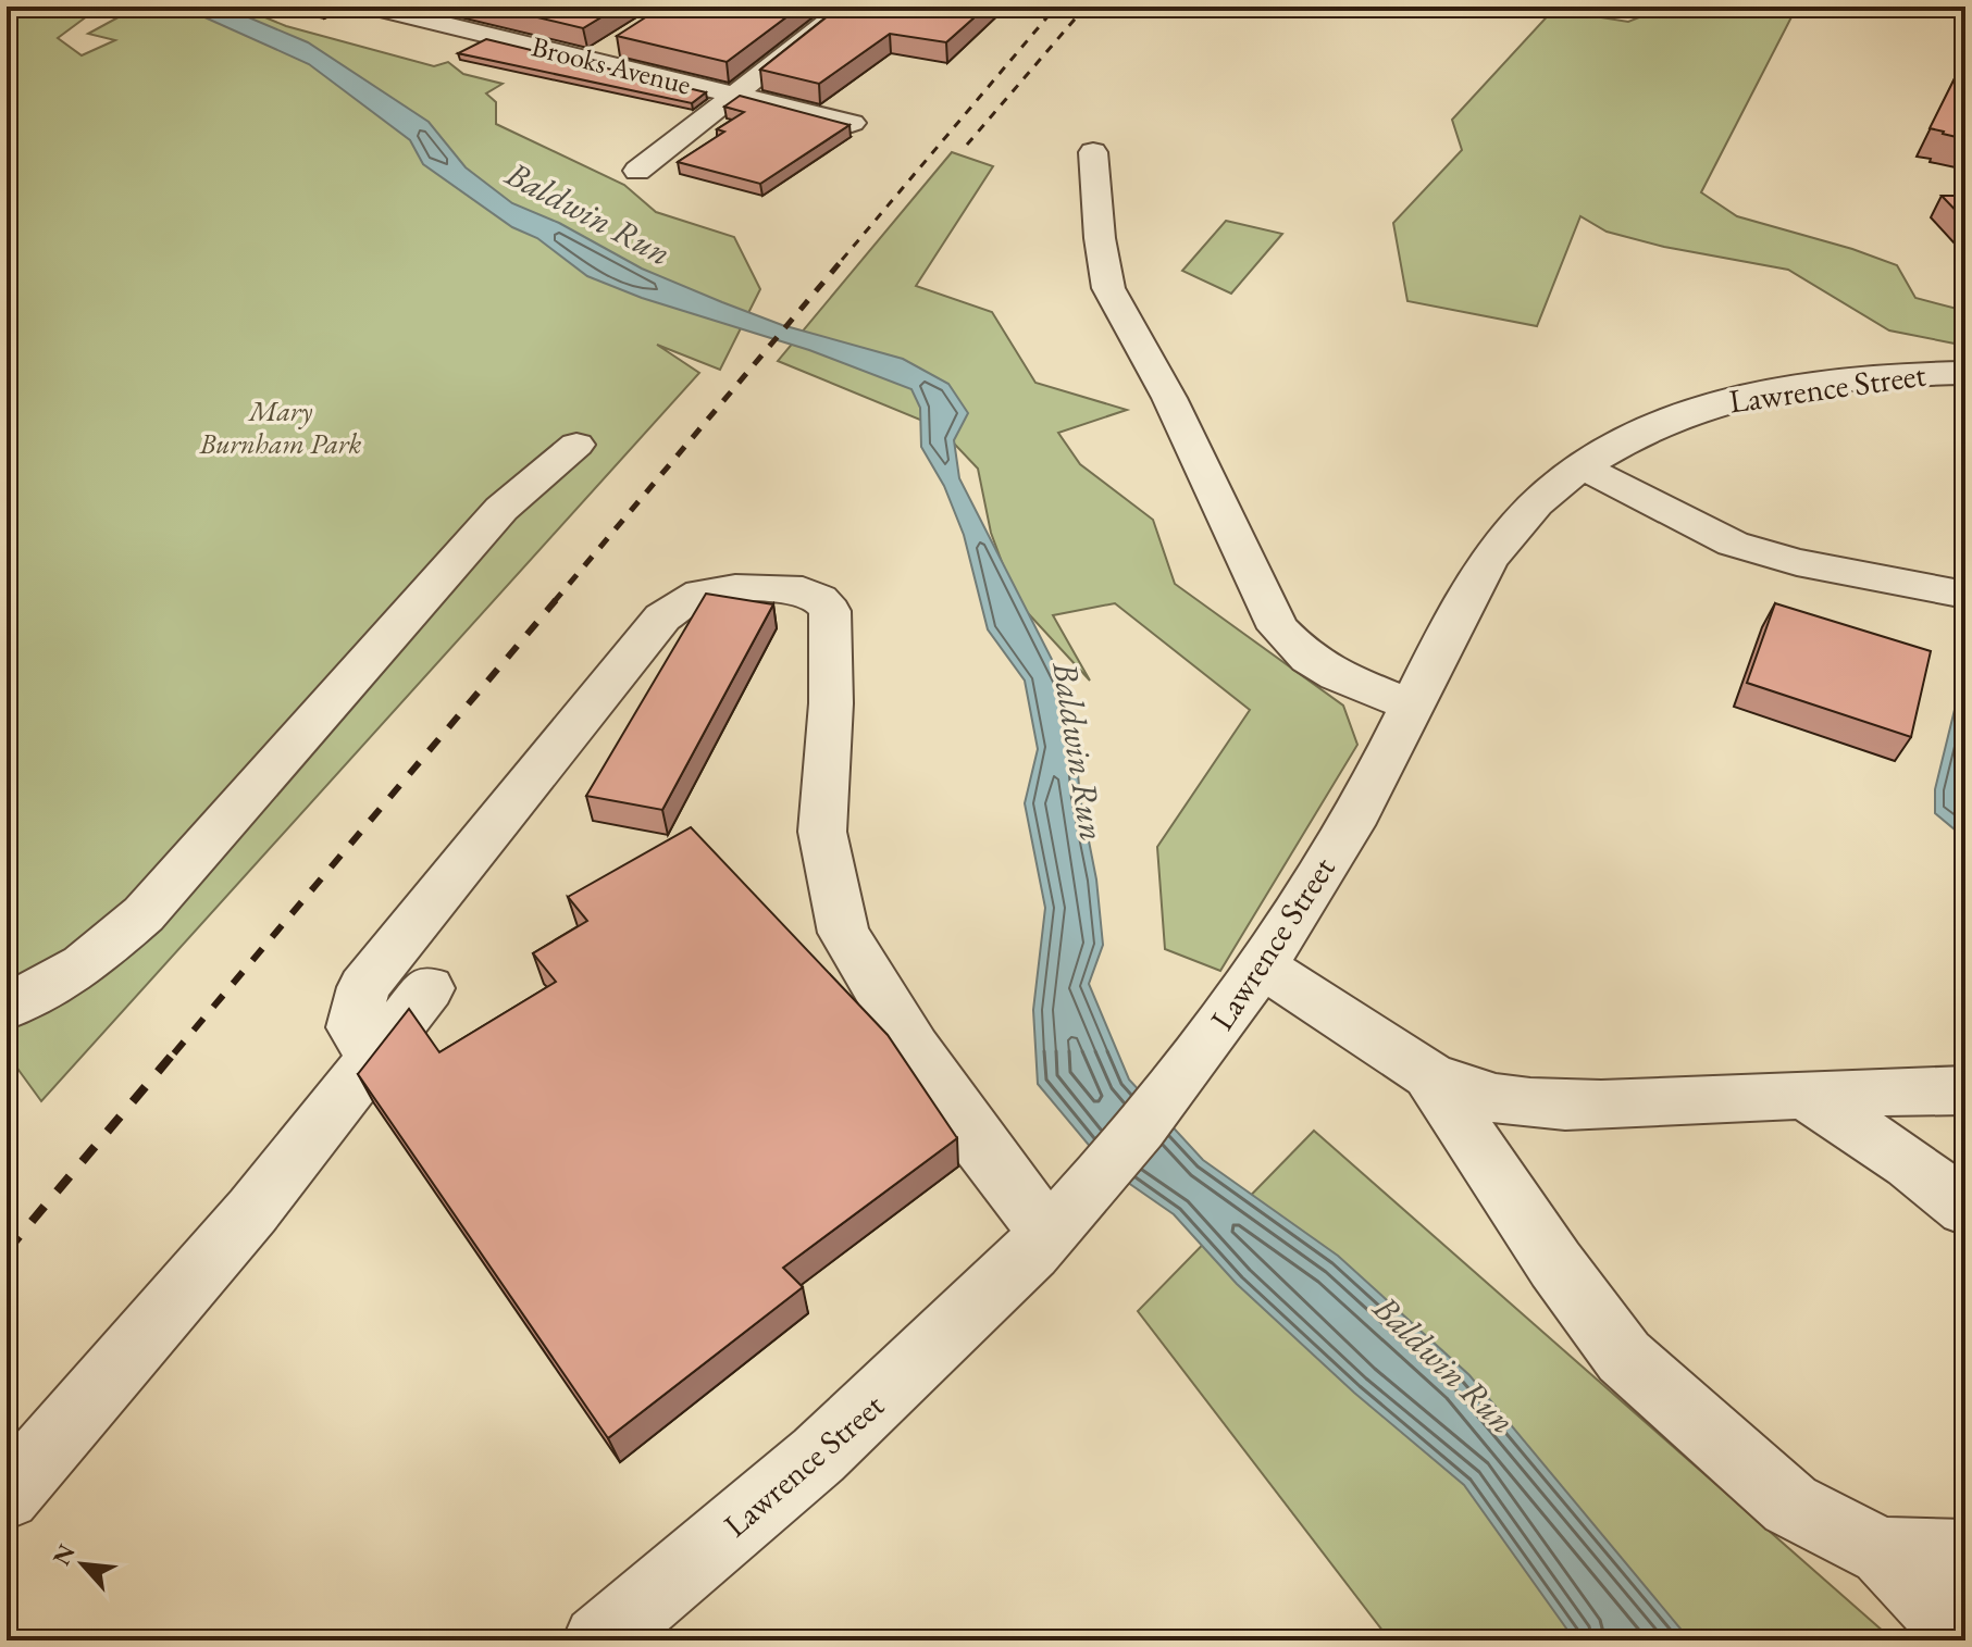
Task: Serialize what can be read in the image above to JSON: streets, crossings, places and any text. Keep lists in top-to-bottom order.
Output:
{
  "streets": {
    "street": ["Brooks Avenue", "Lawrence Street"]
  },
  "water": ["Baldwin Run"],
  "parks": ["Mary Burnham Park"],
  "north": "top left"
}
